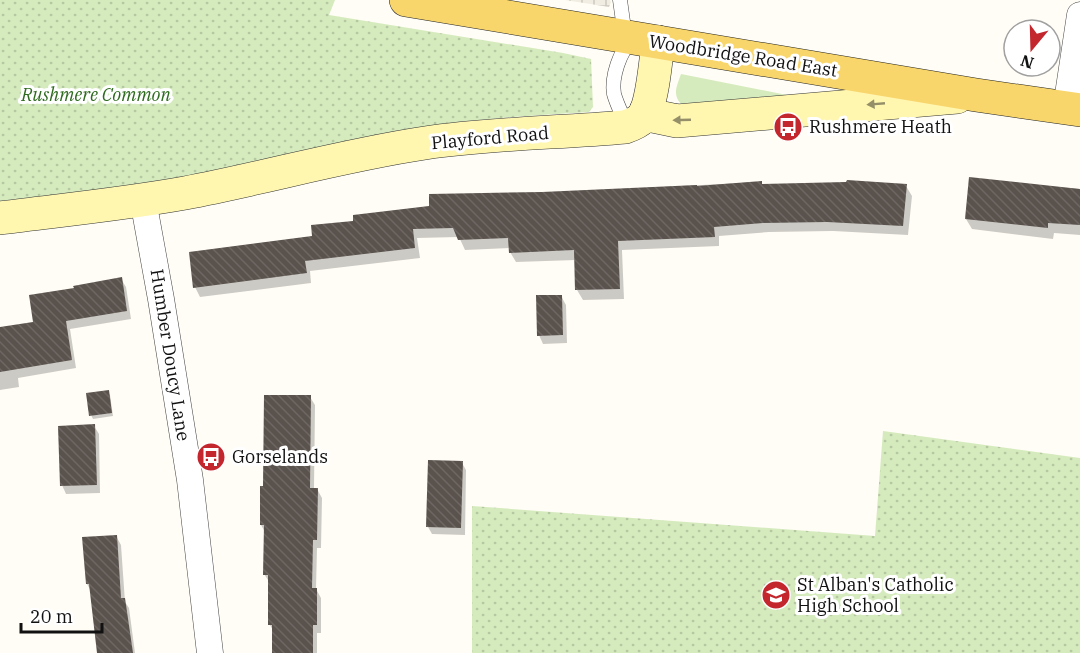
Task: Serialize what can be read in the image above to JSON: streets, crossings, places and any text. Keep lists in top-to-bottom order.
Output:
{
  "streets": {
    "main road": ["Woodbridge Road East"],
    "street": ["Playford Road", "Humber Doucy Lane"]
  },
  "crossings": [
    ["Woodbridge Road East", "Playford Road"],
    ["Playford Road", "Humber Doucy Lane"]
  ],
  "parks": ["Rushmere Common"],
  "places": {
    "bus stop": ["Rushmere Heath", "Gorselands"],
    "school or university": ["St Alban's Catholic High School"]
  },
  "scale_bar": "20 m",
  "north": "bottom"
}
